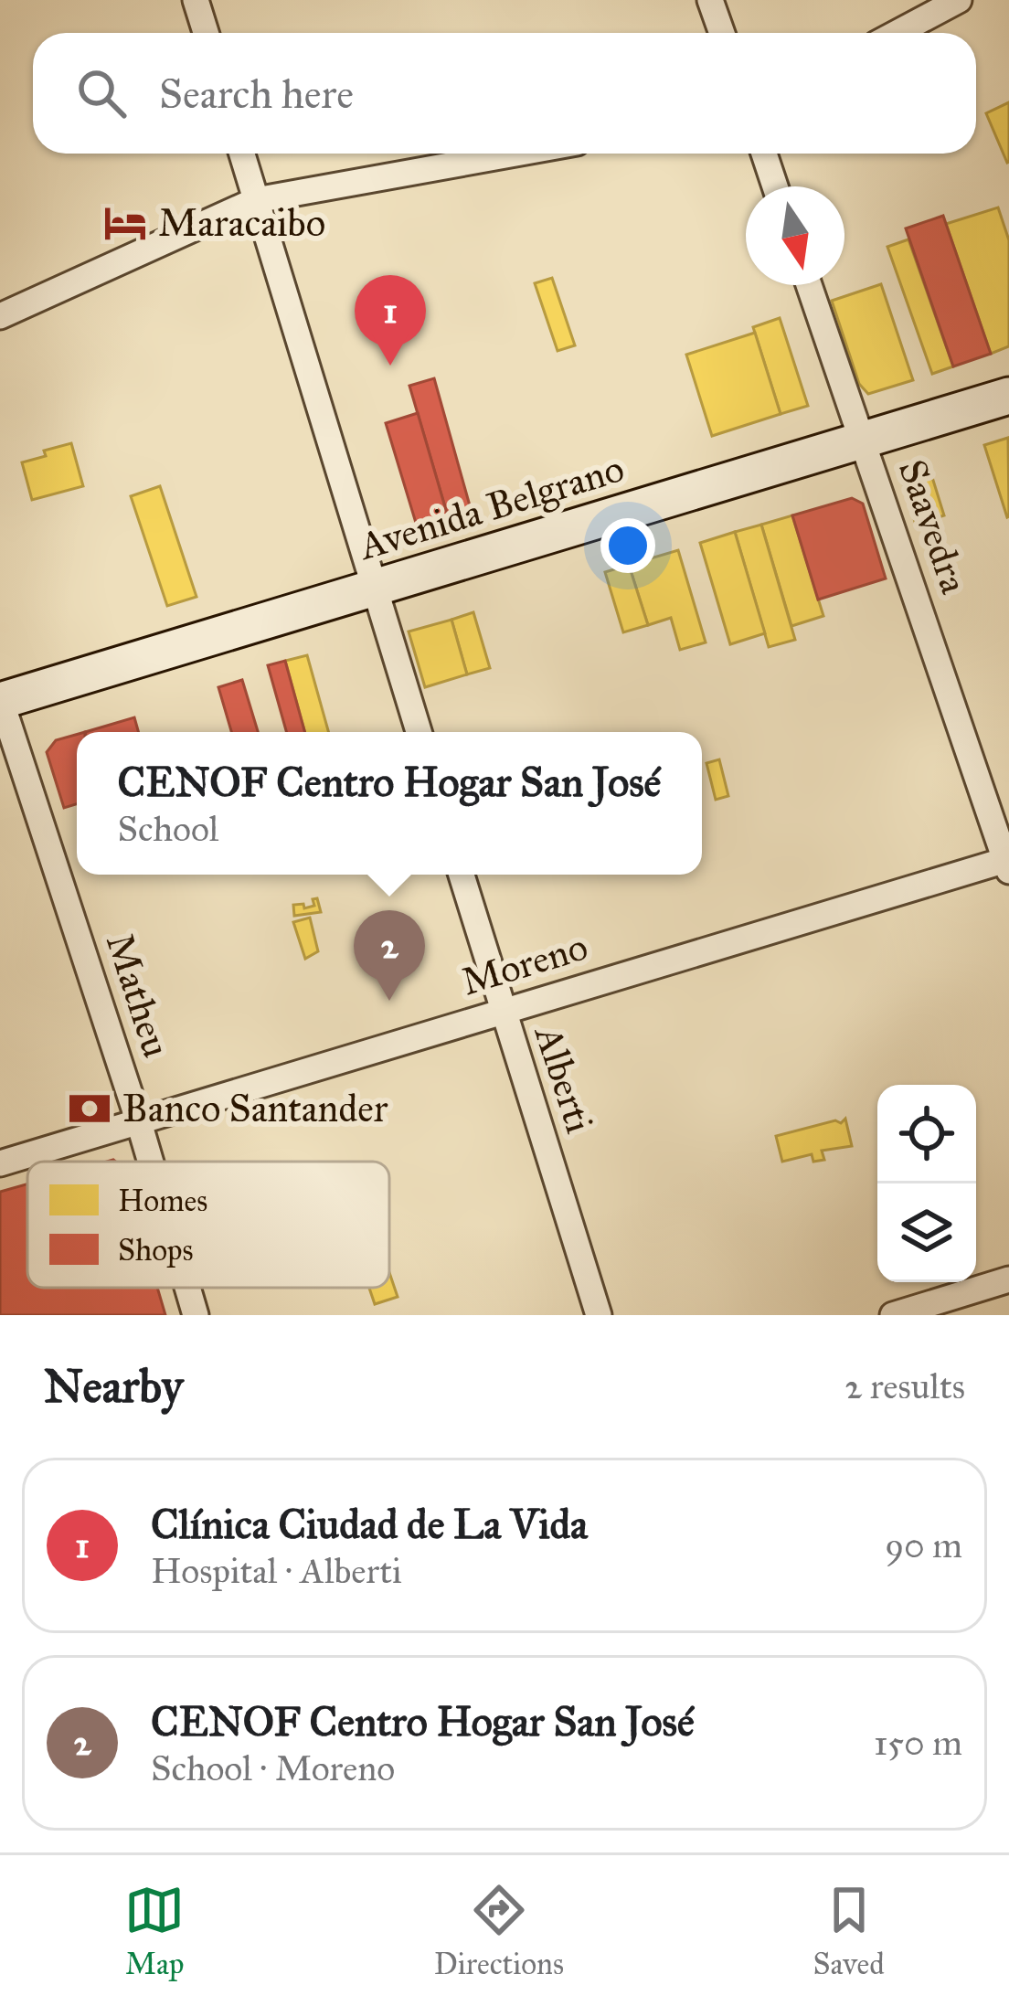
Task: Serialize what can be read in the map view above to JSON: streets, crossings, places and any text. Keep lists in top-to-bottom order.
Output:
{
  "streets": {
    "main road": ["Avenida Belgrano"],
    "street": [
      "Saavedra",
      "Moreno",
      "Matheu",
      "Alberti"
    ]
  },
  "crossings": [
    ["Avenida Belgrano", "Saavedra"],
    ["Avenida Belgrano", "Matheu"],
    ["Saavedra", "Moreno"],
    ["Moreno", "Matheu"],
    ["Moreno", "Alberti"]
  ],
  "places": {
    "hotel": ["Maracaibo"],
    "bank": ["Banco Santander"]
  },
  "legend": ["Homes", "Shops"],
  "north": "bottom",
  "page": {
    "search": "Search here",
    "pins": ["1", "2"],
    "popup": ["CENOF Centro Hogar San José", "School"],
    "heading": ["Nearby", "2 results"],
    "list": [
      {
        "mark": "1",
        "name": "Clínica Ciudad de La Vida",
        "note": "Hospital · Alberti",
        "value": "90 m"
      },
      {
        "mark": "2",
        "name": "CENOF Centro Hogar San José",
        "note": "School · Moreno",
        "value": "150 m"
      }
    ],
    "nav": ["Map", "Directions", "Saved"]
  }
}
